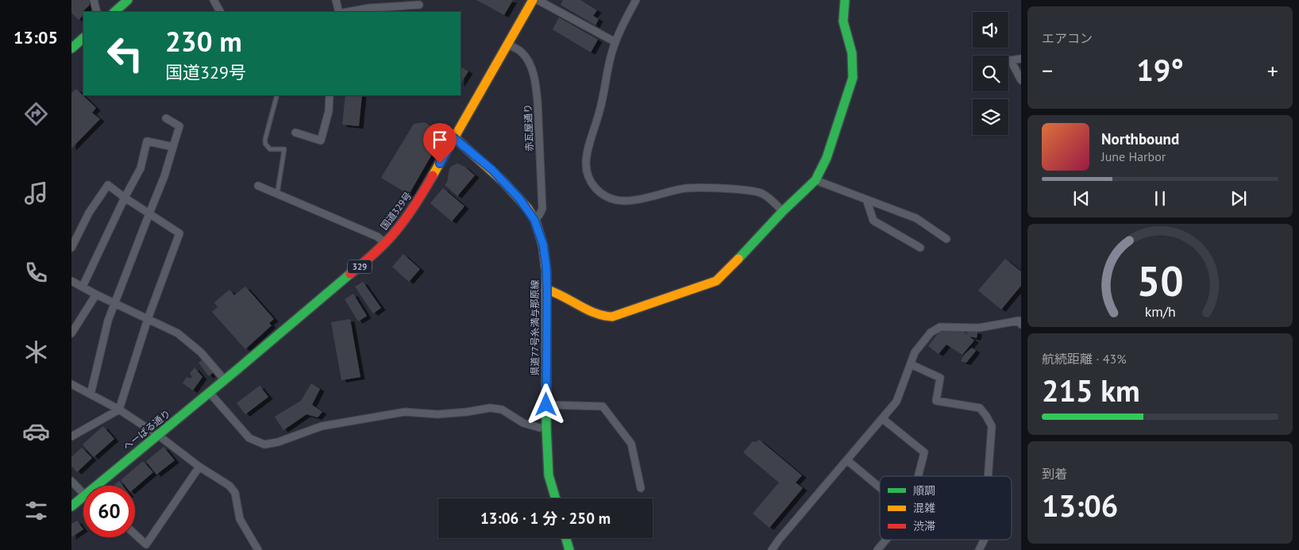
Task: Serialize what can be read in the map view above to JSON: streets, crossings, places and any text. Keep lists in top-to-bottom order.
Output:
{
  "streets": {
    "main road": [
      "国道329号",
      "329",
      "県道77号糸満与那原線",
      "へーばる通り"
    ],
    "street": ["赤瓦屋通り"]
  },
  "crossings": [
    ["赤瓦屋通り", "国道329号"],
    ["赤瓦屋通り", "県道77号糸満与那原線"],
    ["国道329号", "県道77号糸満与那原線"],
    ["国道329号", "へーばる通り"]
  ],
  "legend": ["順調", "混雑", "渋滞"],
  "page": {
    "tabs": "13:05",
    "tile": [
      "エアコン",
      ["航続距離 · 43%", "215 km"],
      ["到着", "13:06"]
    ],
    "turn": ["230 m", "国道329号"],
    "heat": ["−", "19°", "+"],
    "song": ["Northbound", "June Harbor"],
    "limit": "60",
    "trip": "13:06 · 1 分 · 250 m",
    "gauge": ["50", "km/h"]
  }
}
